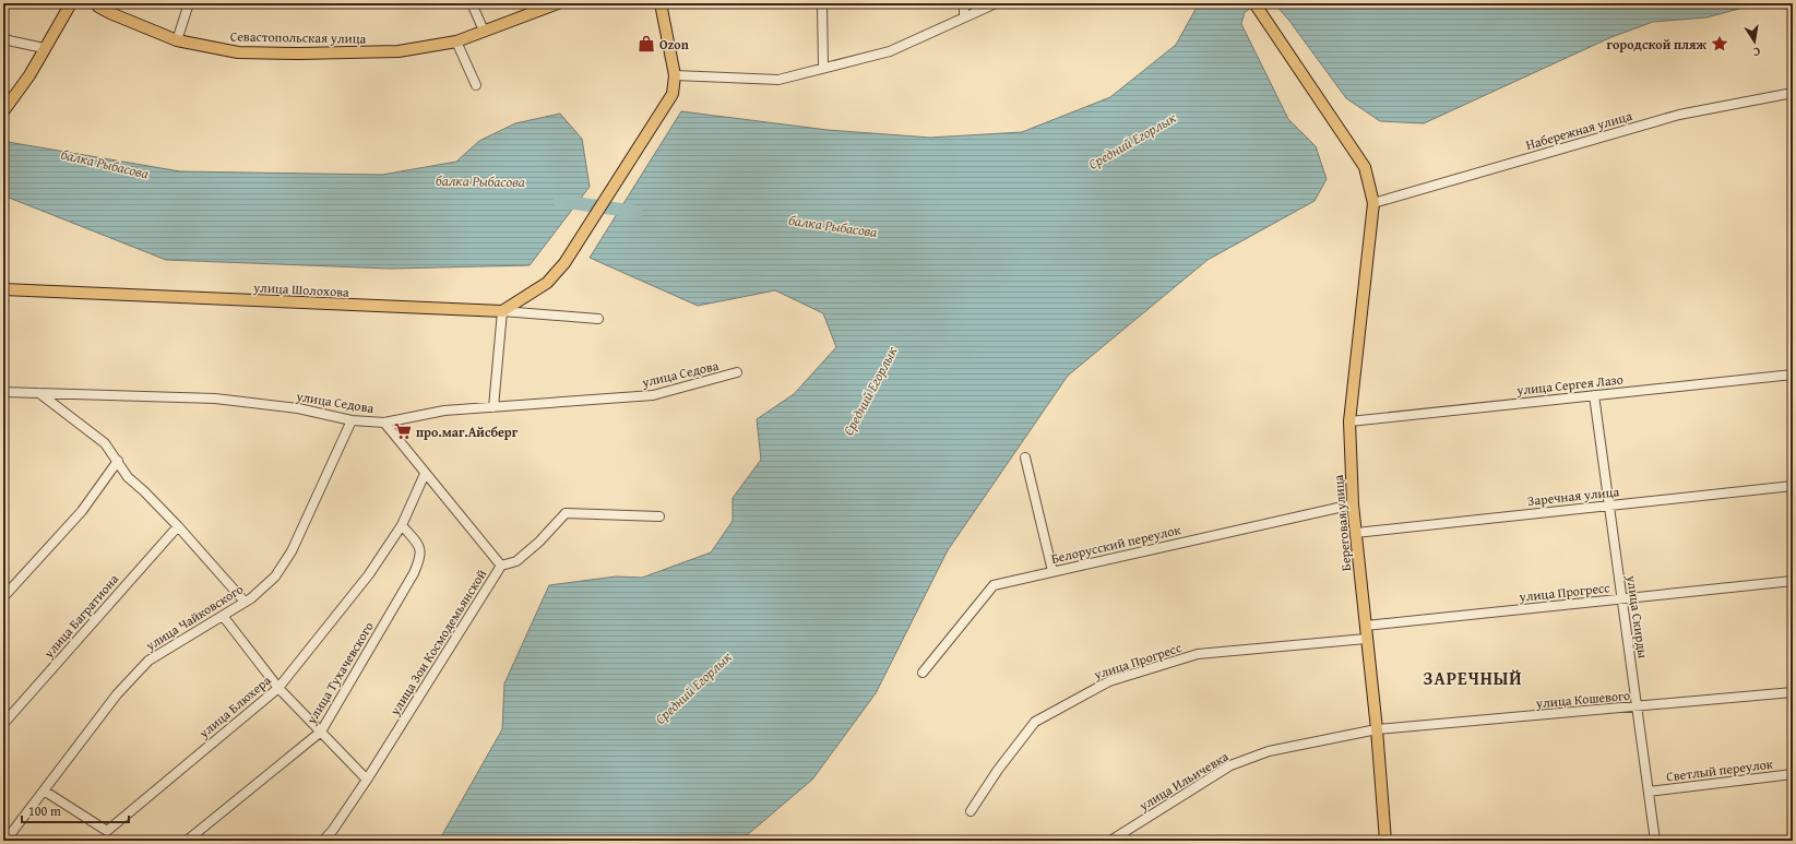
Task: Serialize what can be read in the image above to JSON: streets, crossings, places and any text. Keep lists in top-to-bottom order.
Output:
{
  "streets": {
    "main road": ["Севастопольская улица", "улица Шолохова", "Береговая улица"],
    "street": [
      "Набережная улица",
      "улица Седова",
      "улица Сергея Лазо",
      "Заречная улица",
      "Белорусский переулок",
      "улица Прогресс",
      "улица Багратиона",
      "улица Чайковского",
      "улица Скирды",
      "улица Зои Космодемьянской",
      "улица Тухачевского",
      "улица Кошевого",
      "улица Блюхера",
      "Светлый переулок",
      "улица Ильичевка"
    ]
  },
  "crossings": [
    ["Набережная улица", "Береговая улица"],
    ["улица Седова", "улица Чайковского"],
    ["улица Седова", "улица Зои Космодемьянской"],
    ["улица Сергея Лазо", "Береговая улица"],
    ["улица Сергея Лазо", "улица Скирды"],
    ["Заречная улица", "Береговая улица"],
    ["Заречная улица", "улица Скирды"],
    ["Береговая улица", "Белорусский переулок"],
    ["Береговая улица", "улица Прогресс"],
    ["Береговая улица", "улица Кошевого"],
    ["Береговая улица", "улица Ильичевка"],
    ["улица Прогресс", "улица Скирды"],
    ["улица Чайковского", "улица Блюхера"],
    ["улица Скирды", "улица Кошевого"],
    ["улица Скирды", "Светлый переулок"],
    ["улица Зои Космодемьянской", "улица Блюхера"],
    ["улица Тухачевского", "улица Блюхера"],
    ["улица Кошевого", "улица Ильичевка"]
  ],
  "districts": ["ЗАРЕЧНЫЙ"],
  "water": ["Средний Егорлык", "балка Рыбасова"],
  "places": {
    "shop": ["Ozon"],
    "place": ["городской пляж"],
    "supermarket": ["про.маг.Айсберг"]
  },
  "scale_bar": "100 m",
  "north": "bottom"
}
